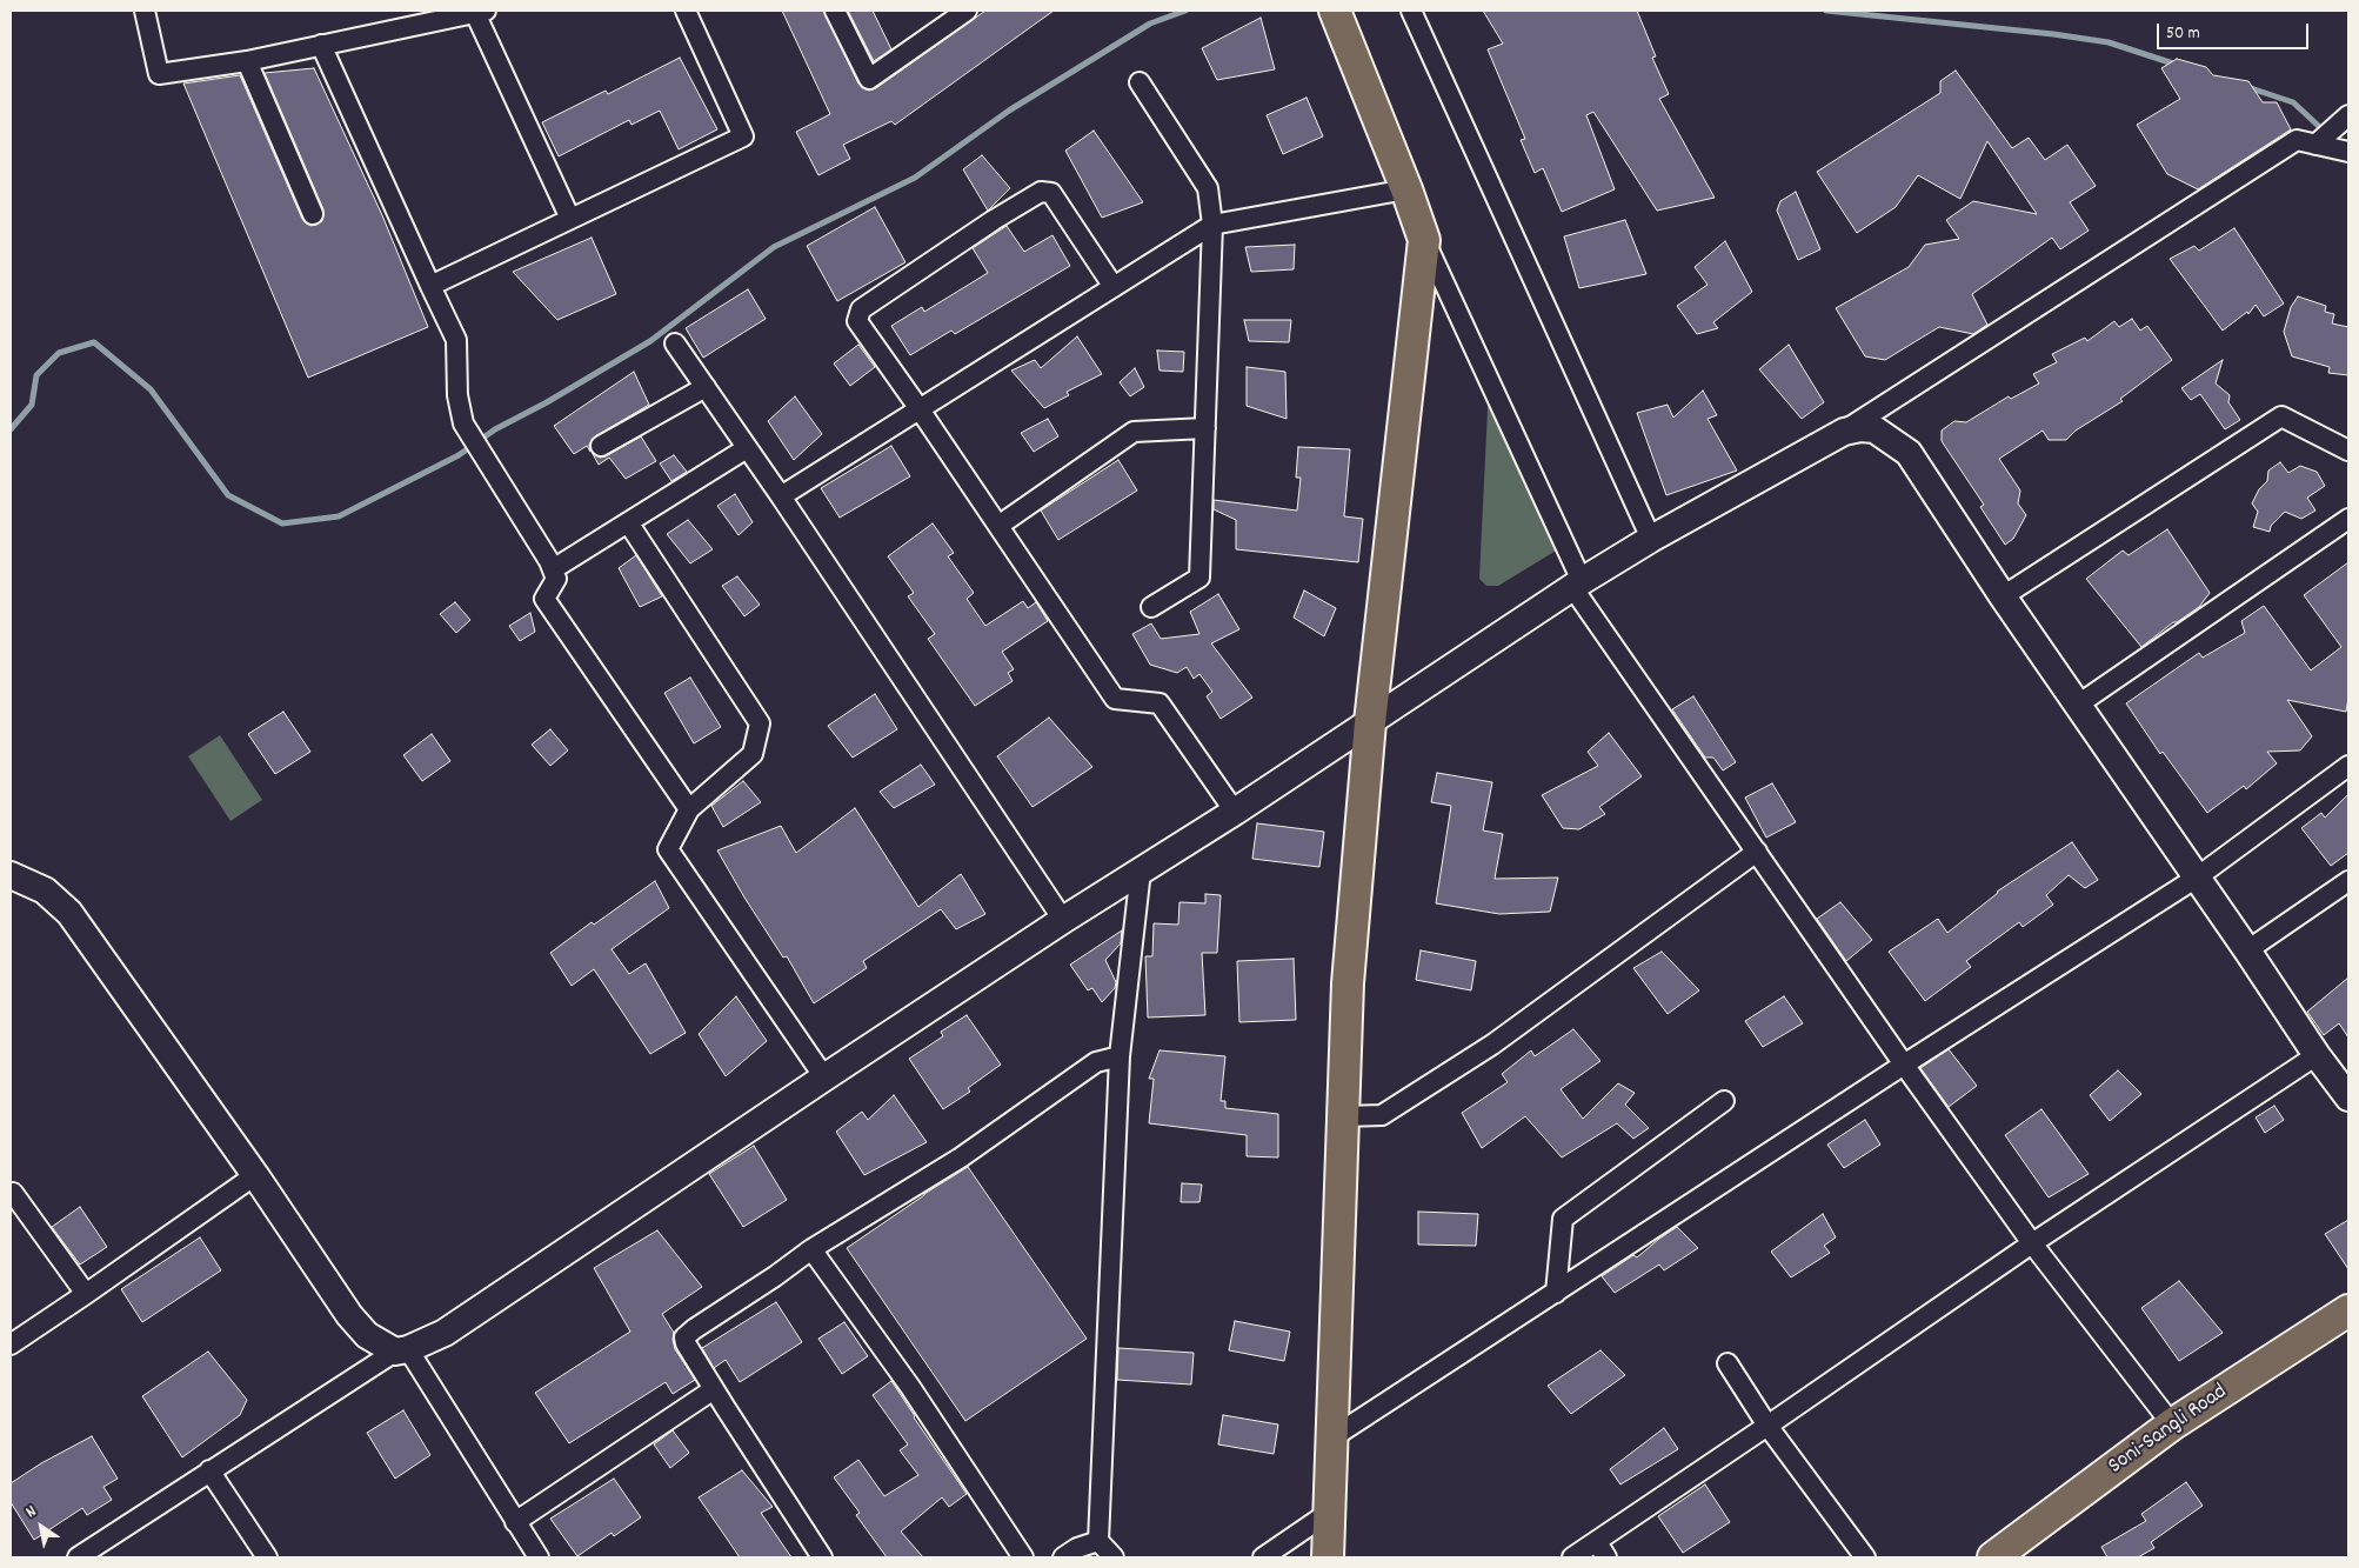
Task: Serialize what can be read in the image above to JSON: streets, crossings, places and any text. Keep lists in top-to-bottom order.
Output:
{
  "streets": {
    "main road": ["Soni-Sangli Road"]
  },
  "scale_bar": "50 m",
  "north": "top left"
}
